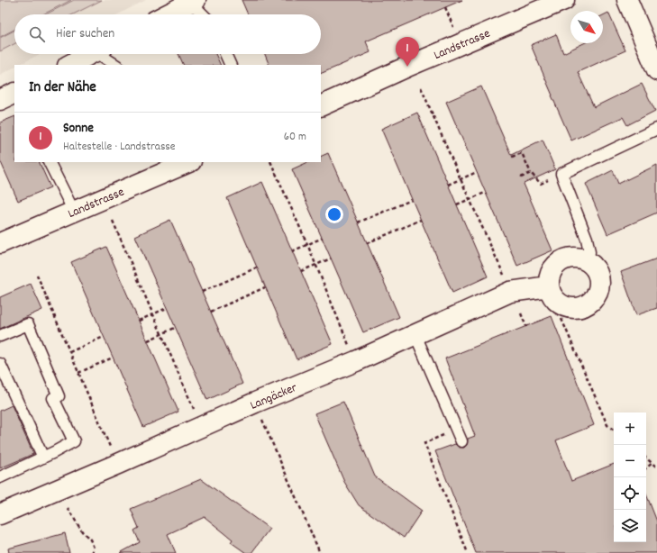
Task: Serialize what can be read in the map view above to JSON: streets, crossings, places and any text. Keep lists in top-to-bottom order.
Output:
{
  "streets": {
    "street": ["Landstrasse", "Langäcker"]
  },
  "north": "bottom right",
  "page": {
    "search": "Hier suchen",
    "pins": "1",
    "heading": "In der Nähe",
    "list": [
      {
        "mark": "1",
        "name": "Sonne",
        "note": "Haltestelle · Landstrasse",
        "value": "60 m"
      }
    ],
    "map_buttons": ["+", "−"]
  }
}
